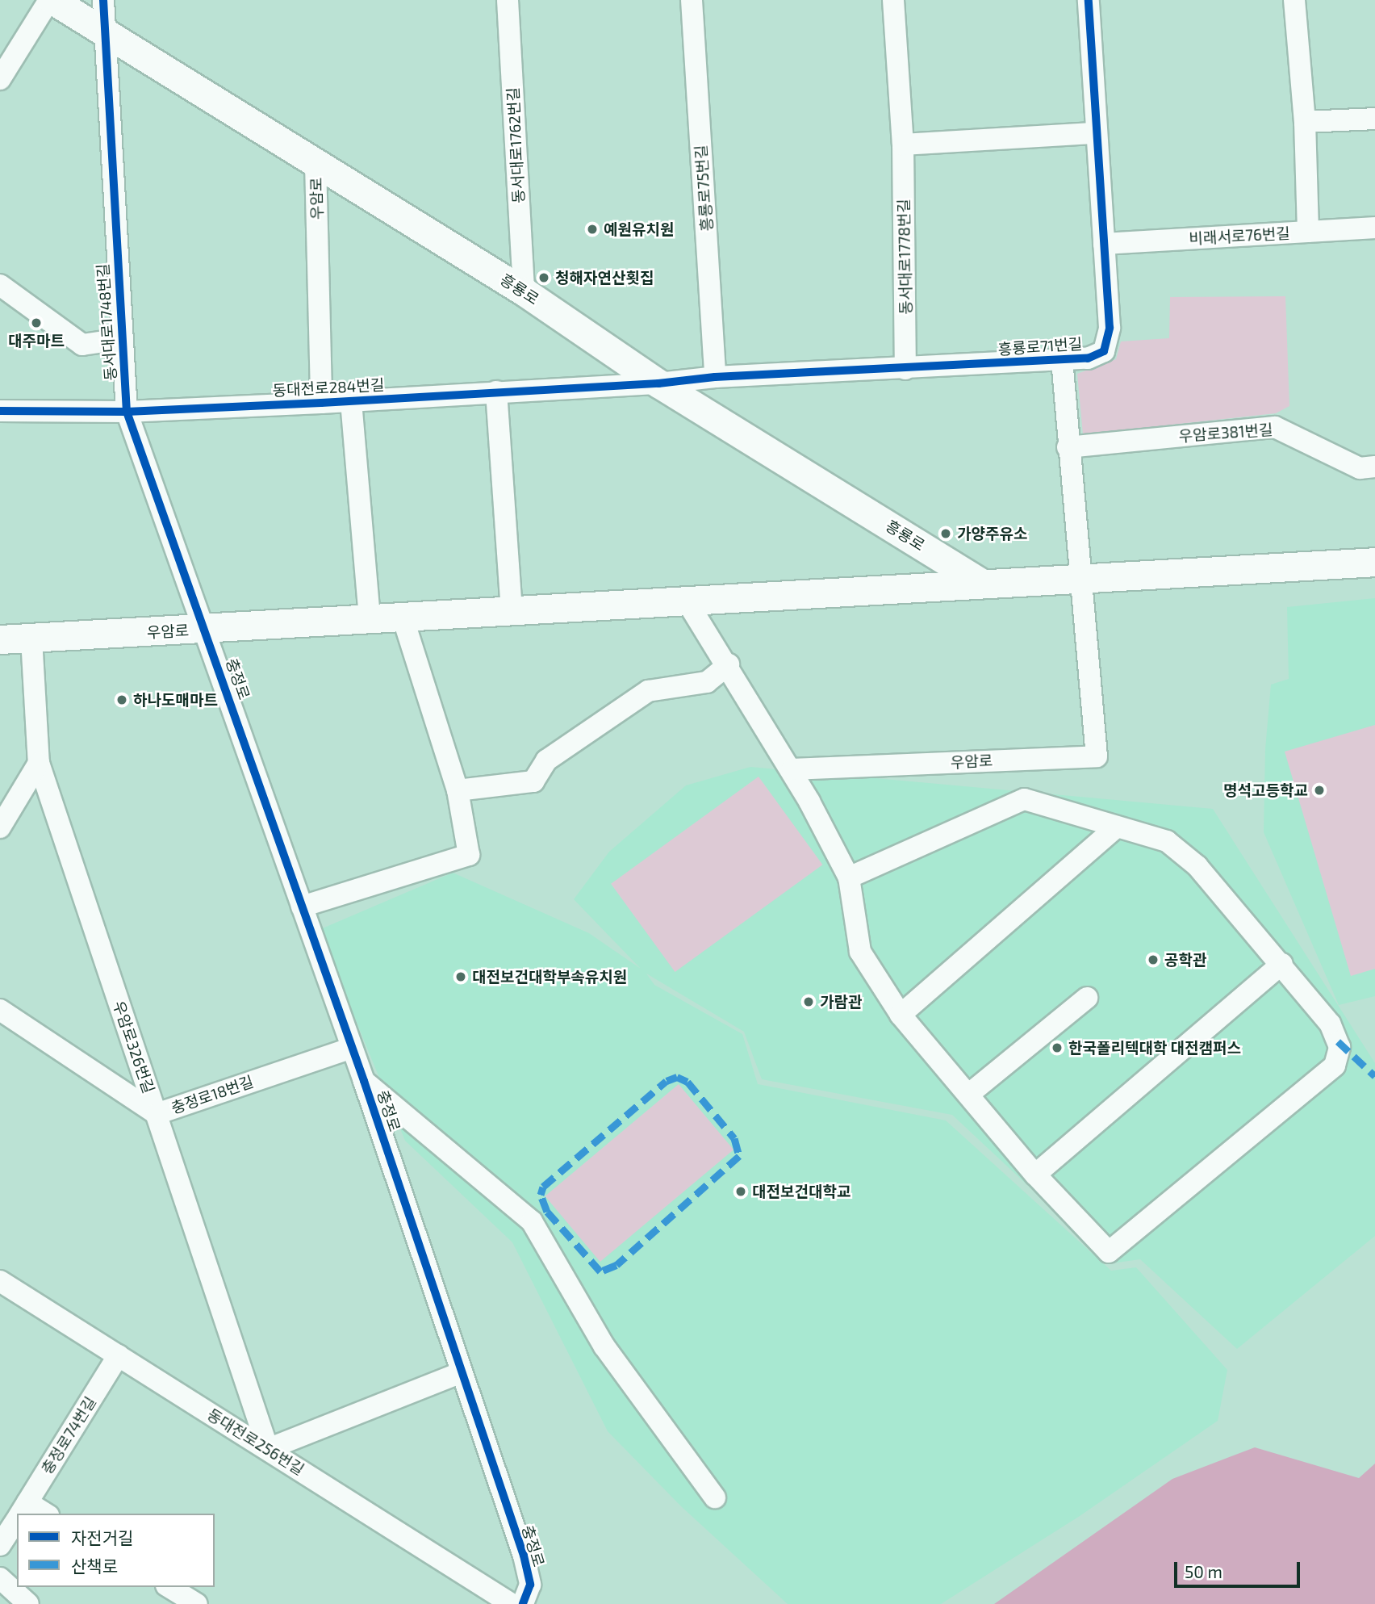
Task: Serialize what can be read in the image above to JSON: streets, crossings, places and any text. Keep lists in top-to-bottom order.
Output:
{
  "streets": {
    "main road": ["우암로", "흥룡로"],
    "street": [
      "동서대로1762번길",
      "흥룡로75번길",
      "비래서로76번길",
      "동서대로1778번길",
      "동서대로1748번길",
      "흥룡로71번길",
      "동대전로284번길",
      "우암로381번길",
      "충정로",
      "우암로326번길",
      "충정로18번길",
      "충정로74번길",
      "동대전로256번길"
    ]
  },
  "crossings": [
    ["동서대로1762번길", "흥룡로"],
    ["흥룡로75번길", "흥룡로71번길"],
    ["우암로", "흥룡로"],
    ["우암로", "동서대로1748번길"],
    ["우암로", "흥룡로71번길"],
    ["우암로", "동대전로284번길"],
    ["우암로", "우암로381번길"],
    ["우암로", "충정로"],
    ["우암로", "우암로326번길"],
    ["비래서로76번길", "흥룡로71번길"],
    ["동서대로1778번길", "흥룡로71번길"],
    ["흥룡로", "동서대로1748번길"],
    ["흥룡로", "흥룡로71번길"],
    ["흥룡로", "동대전로284번길"],
    ["동서대로1748번길", "동대전로284번길"],
    ["동서대로1748번길", "충정로"],
    ["흥룡로71번길", "동대전로284번길"],
    ["충정로", "충정로18번길"],
    ["우암로326번길", "충정로18번길"],
    ["우암로326번길", "동대전로256번길"],
    ["충정로74번길", "동대전로256번길"]
  ],
  "places": [
    "예원유치원",
    "청해자연산횟집",
    "대주마트",
    "가양주유소",
    "하나도매마트",
    "명석고등학교",
    "공학관",
    "대전보건대학부속유치원",
    "가람관",
    "한국폴리텍대학 대전캠퍼스",
    "대전보건대학교"
  ],
  "legend": ["자전거길", "산책로"],
  "scale_bar": "50 m"
}
